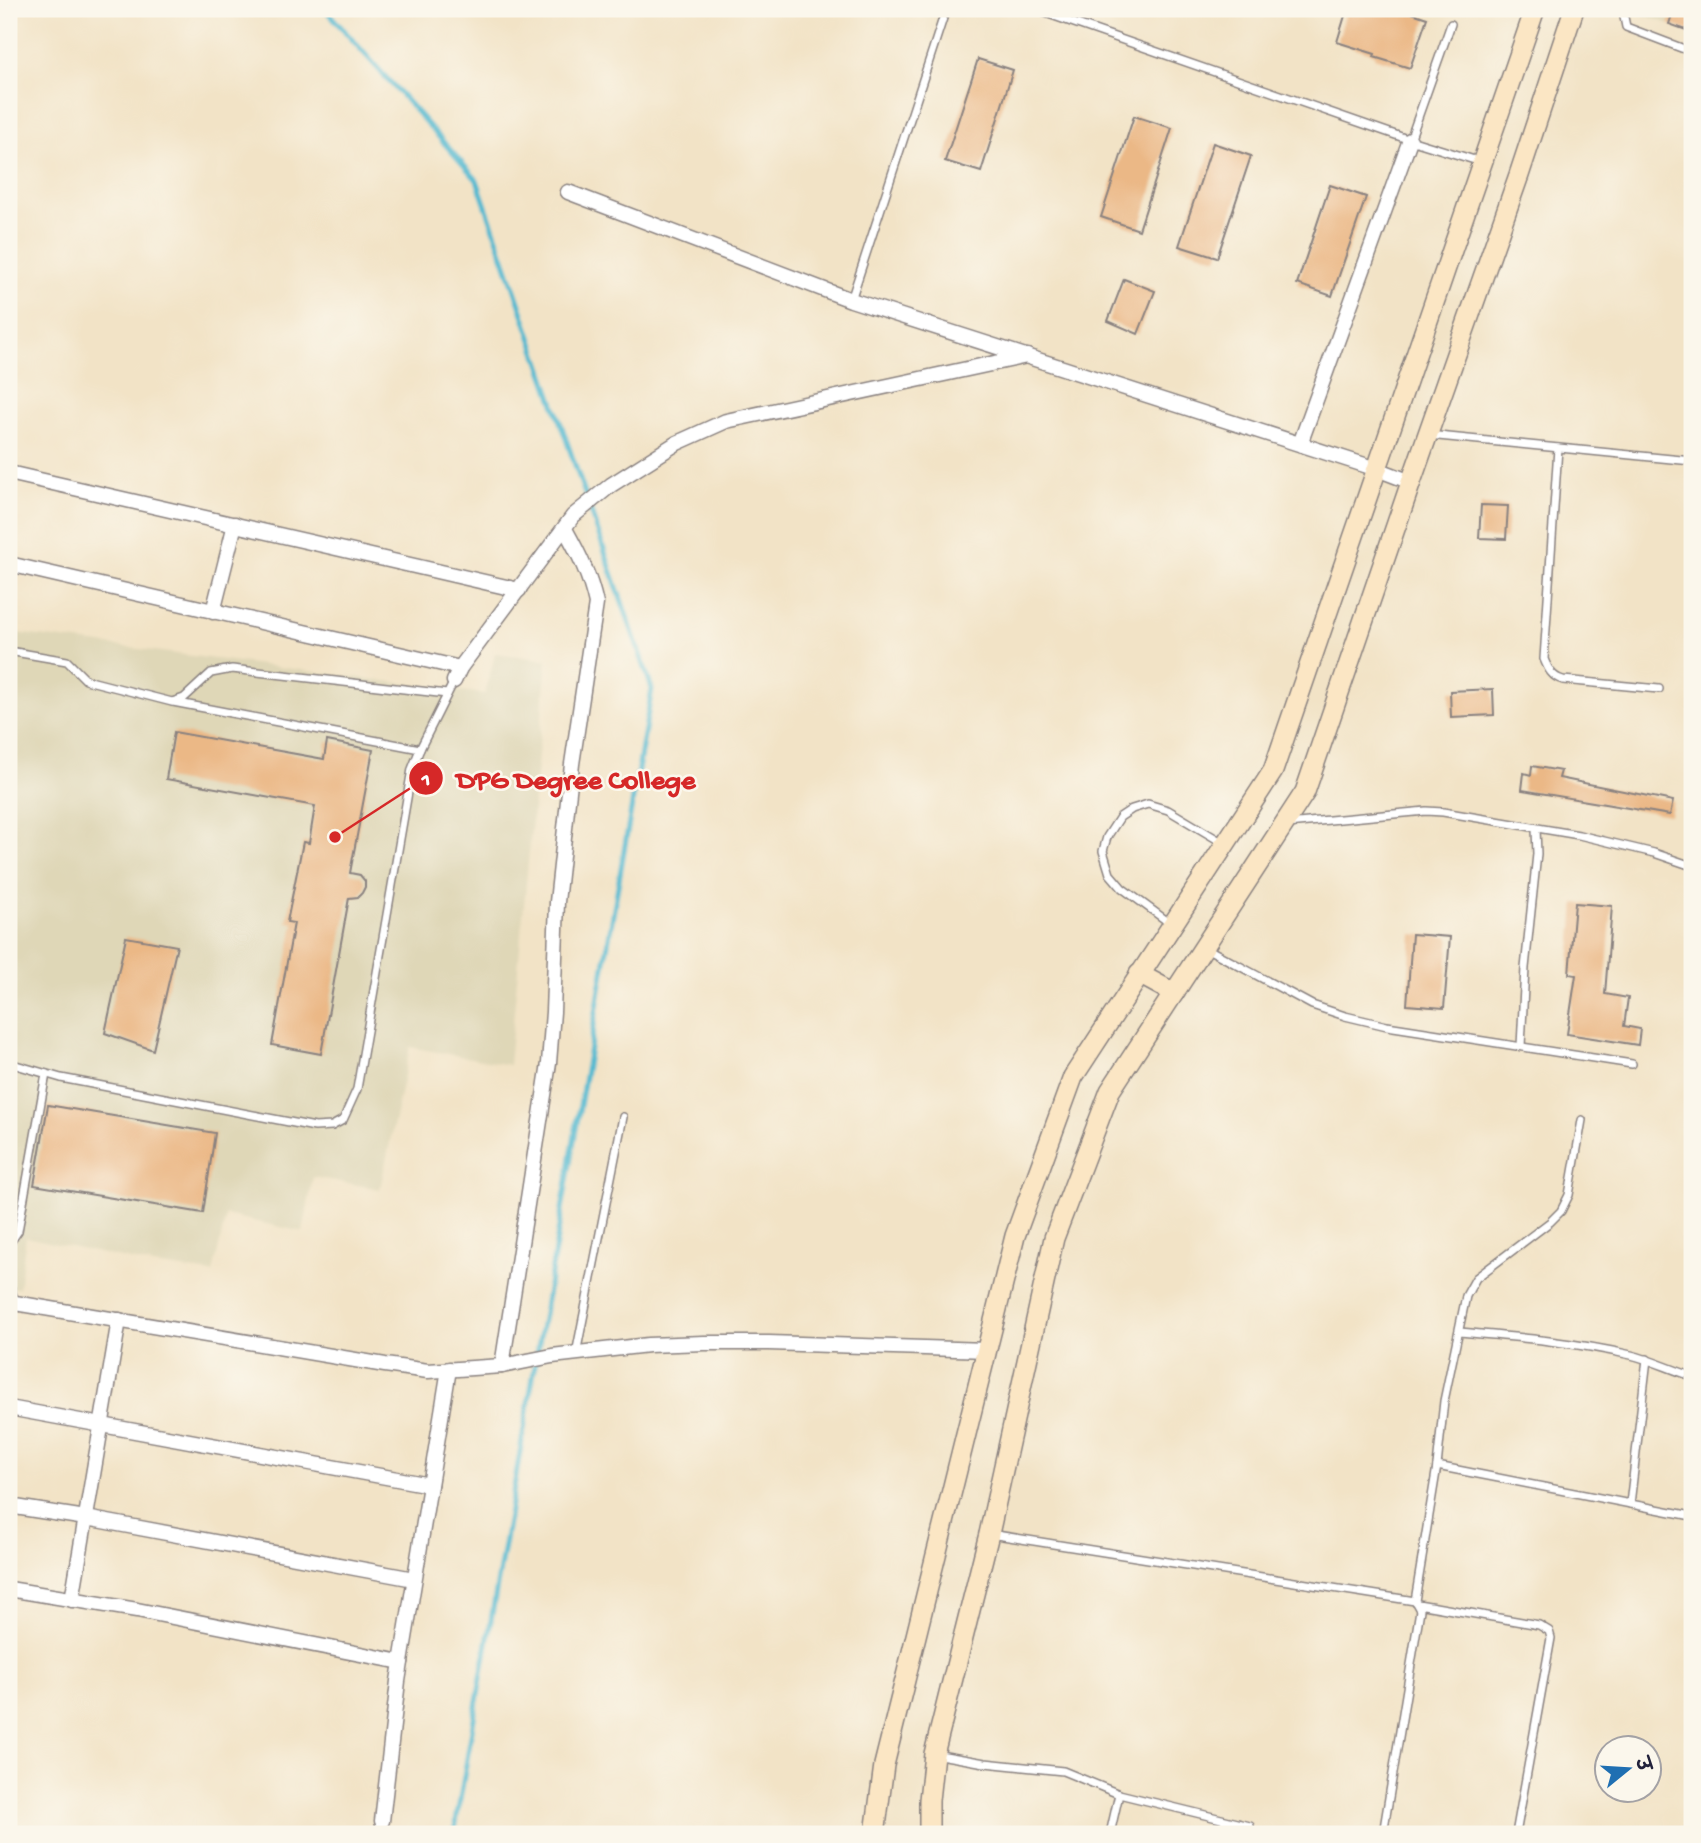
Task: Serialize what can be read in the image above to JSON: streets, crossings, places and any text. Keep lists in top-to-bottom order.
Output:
{
  "places": ["DPG Degree College"],
  "north": "right"
}
